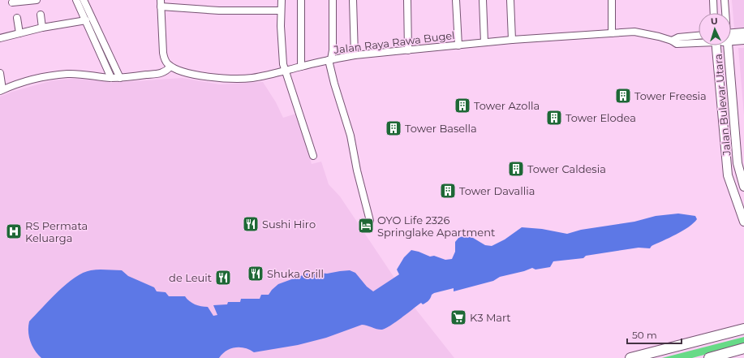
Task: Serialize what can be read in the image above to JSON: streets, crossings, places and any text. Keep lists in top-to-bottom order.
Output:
{
  "streets": {
    "street": ["Jalan Raya Rawa Bugel", "Jalan Bulevar Utara"]
  },
  "places": {
    "building": [
      "Tower Freesia",
      "Tower Azolla",
      "Tower Elodea",
      "Tower Basella",
      "Tower Caldesia",
      "Tower Davallia"
    ],
    "restaurant": ["Sushi Hiro", "Shuka Grill", "de Leuit"],
    "hotel": ["OYO Life 2326 Springlake Apartment"],
    "hospital": ["RS Permata Keluarga"],
    "supermarket": ["K3 Mart"]
  },
  "scale_bar": "50 m",
  "north": "top"
}
